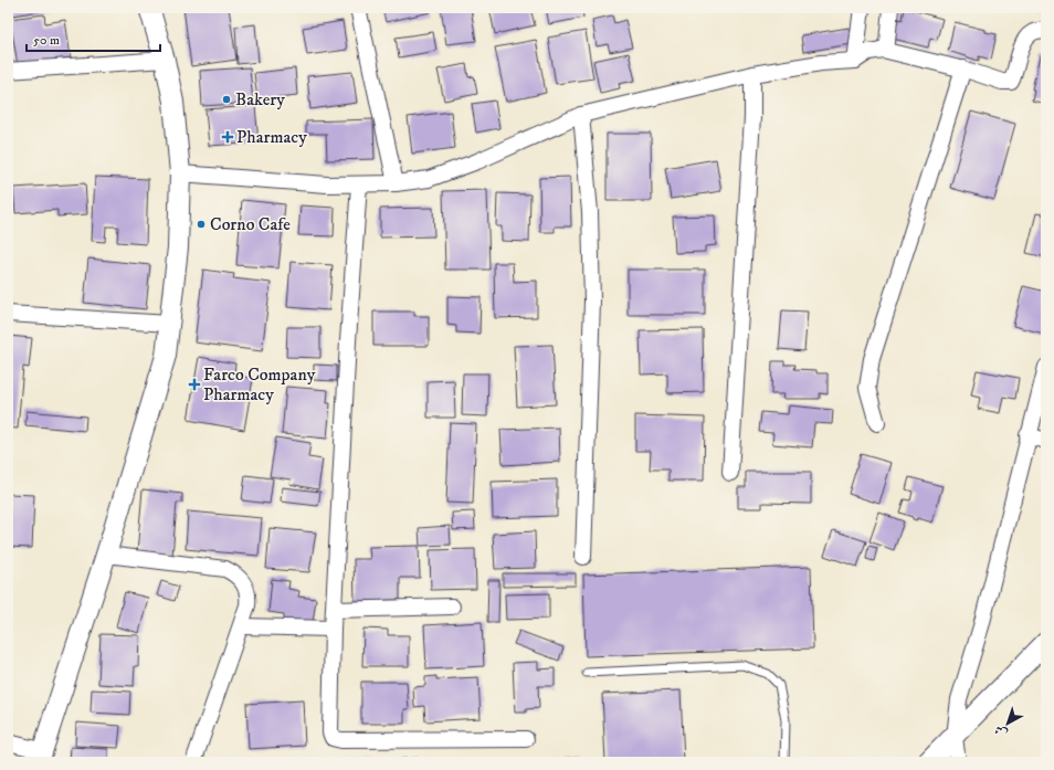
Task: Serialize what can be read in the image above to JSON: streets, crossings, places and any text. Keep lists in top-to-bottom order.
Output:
{
  "places": {
    "other": ["Bakery", "Corno Cafe"],
    "health": ["Pharmacy", "Farco Company Pharmacy"]
  },
  "scale_bar": "50 m",
  "north": "bottom left"
}
